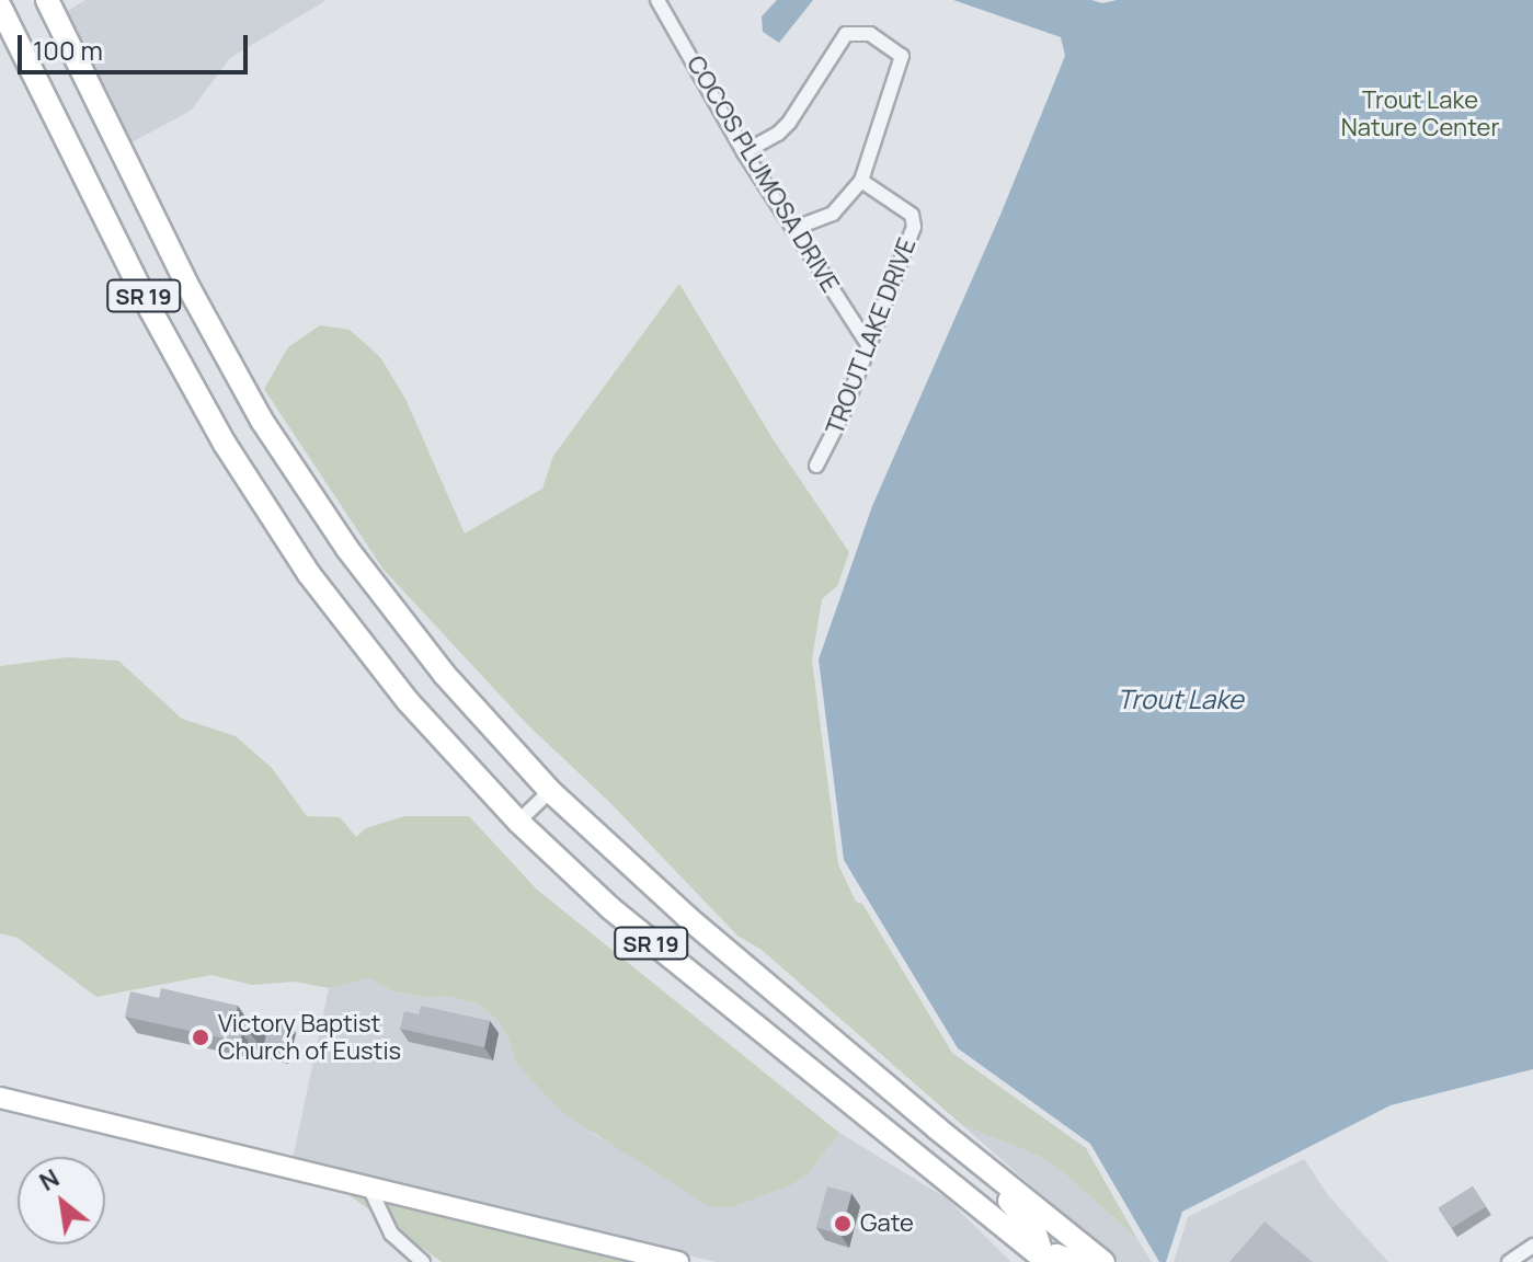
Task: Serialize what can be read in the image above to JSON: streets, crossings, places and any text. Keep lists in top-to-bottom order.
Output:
{
  "streets": {
    "main road": ["SR 19"],
    "street": ["COCOS PLUMOSA DRIVE", "TROUT LAKE DRIVE"]
  },
  "crossings": [
    ["COCOS PLUMOSA DRIVE", "TROUT LAKE DRIVE"]
  ],
  "water": ["Trout Lake"],
  "parks": ["Trout Lake Nature Center"],
  "places": ["Victory Baptist Church of Eustis", "Gate"],
  "scale_bar": "100 m",
  "north": "top left"
}
